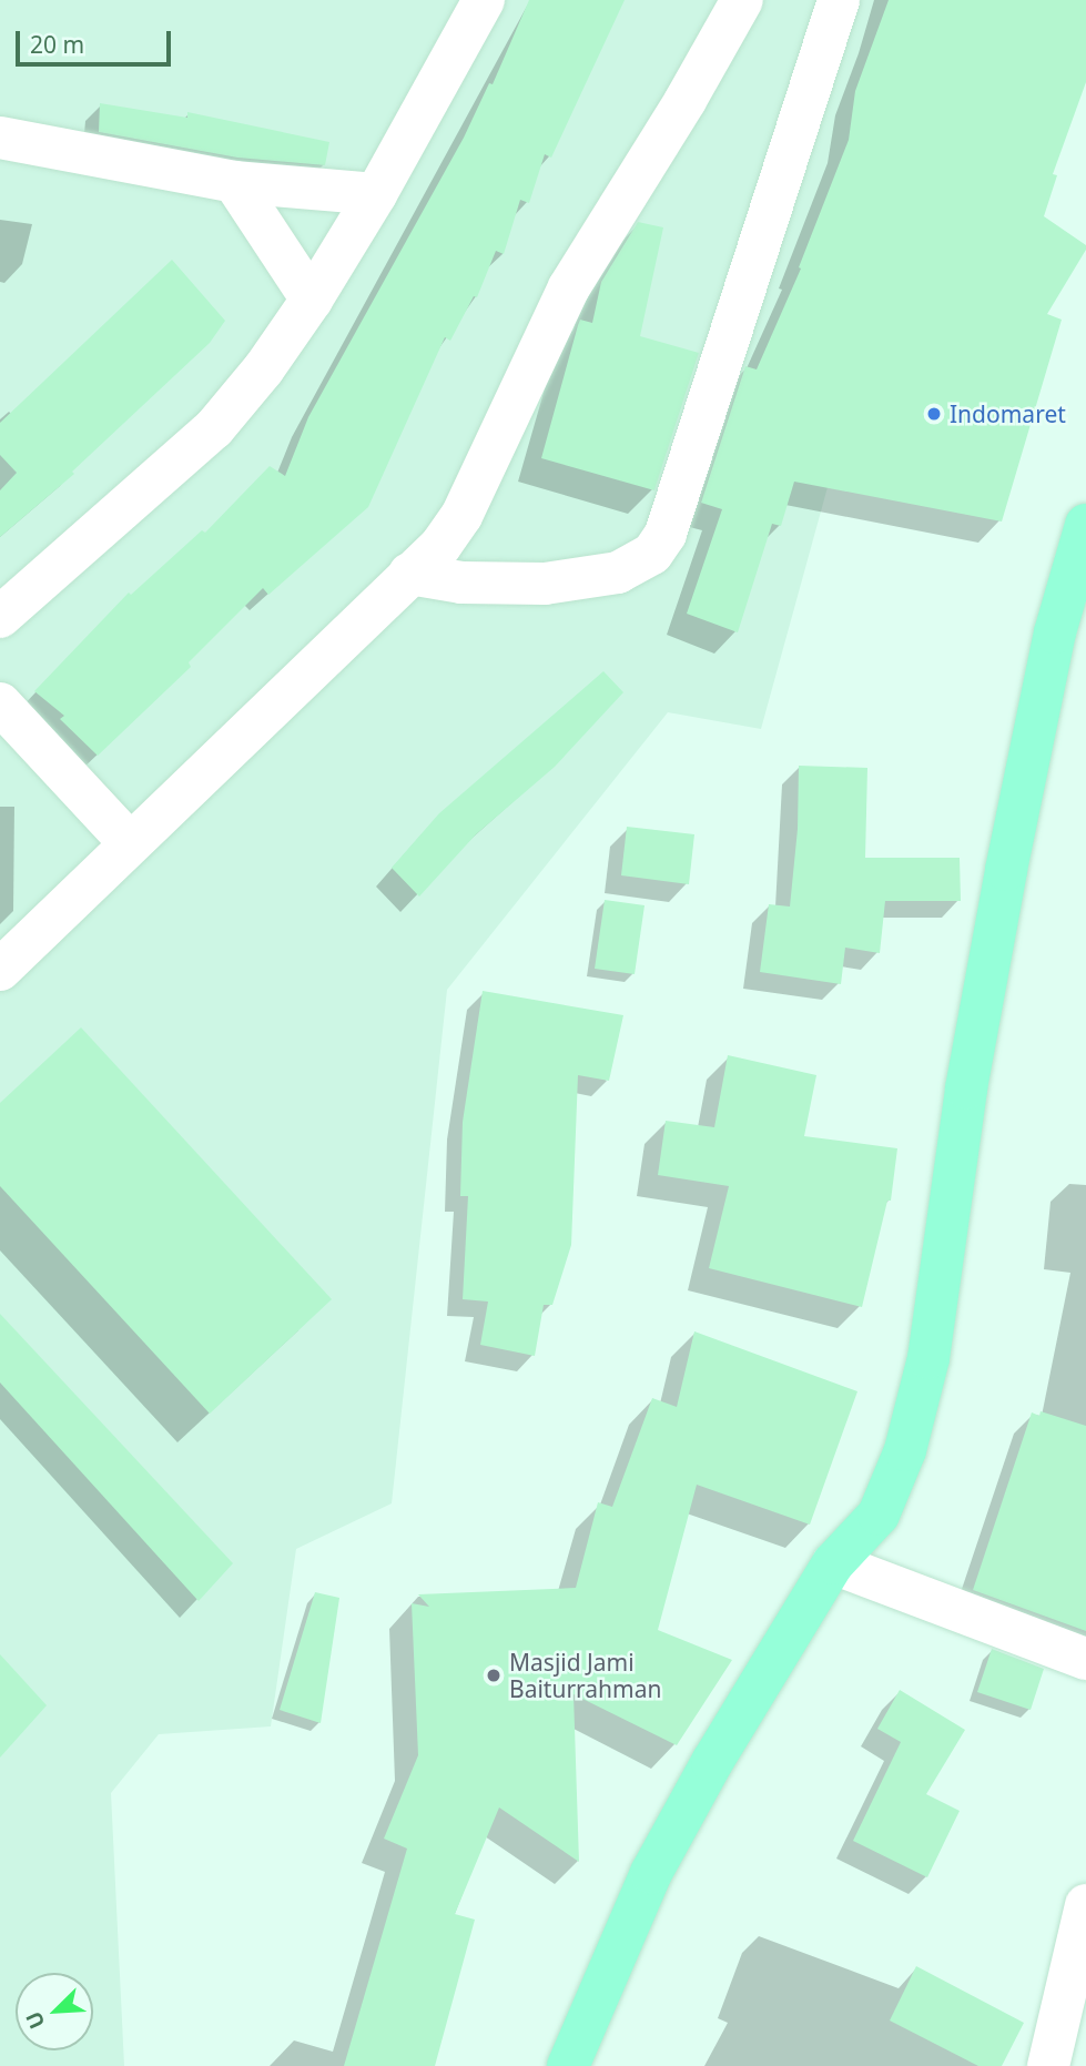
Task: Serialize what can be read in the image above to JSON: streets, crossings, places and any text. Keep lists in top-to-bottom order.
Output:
{
  "places": ["Indomaret", "Masjid Jami Baiturrahman"],
  "scale_bar": "20 m",
  "north": "bottom left"
}
